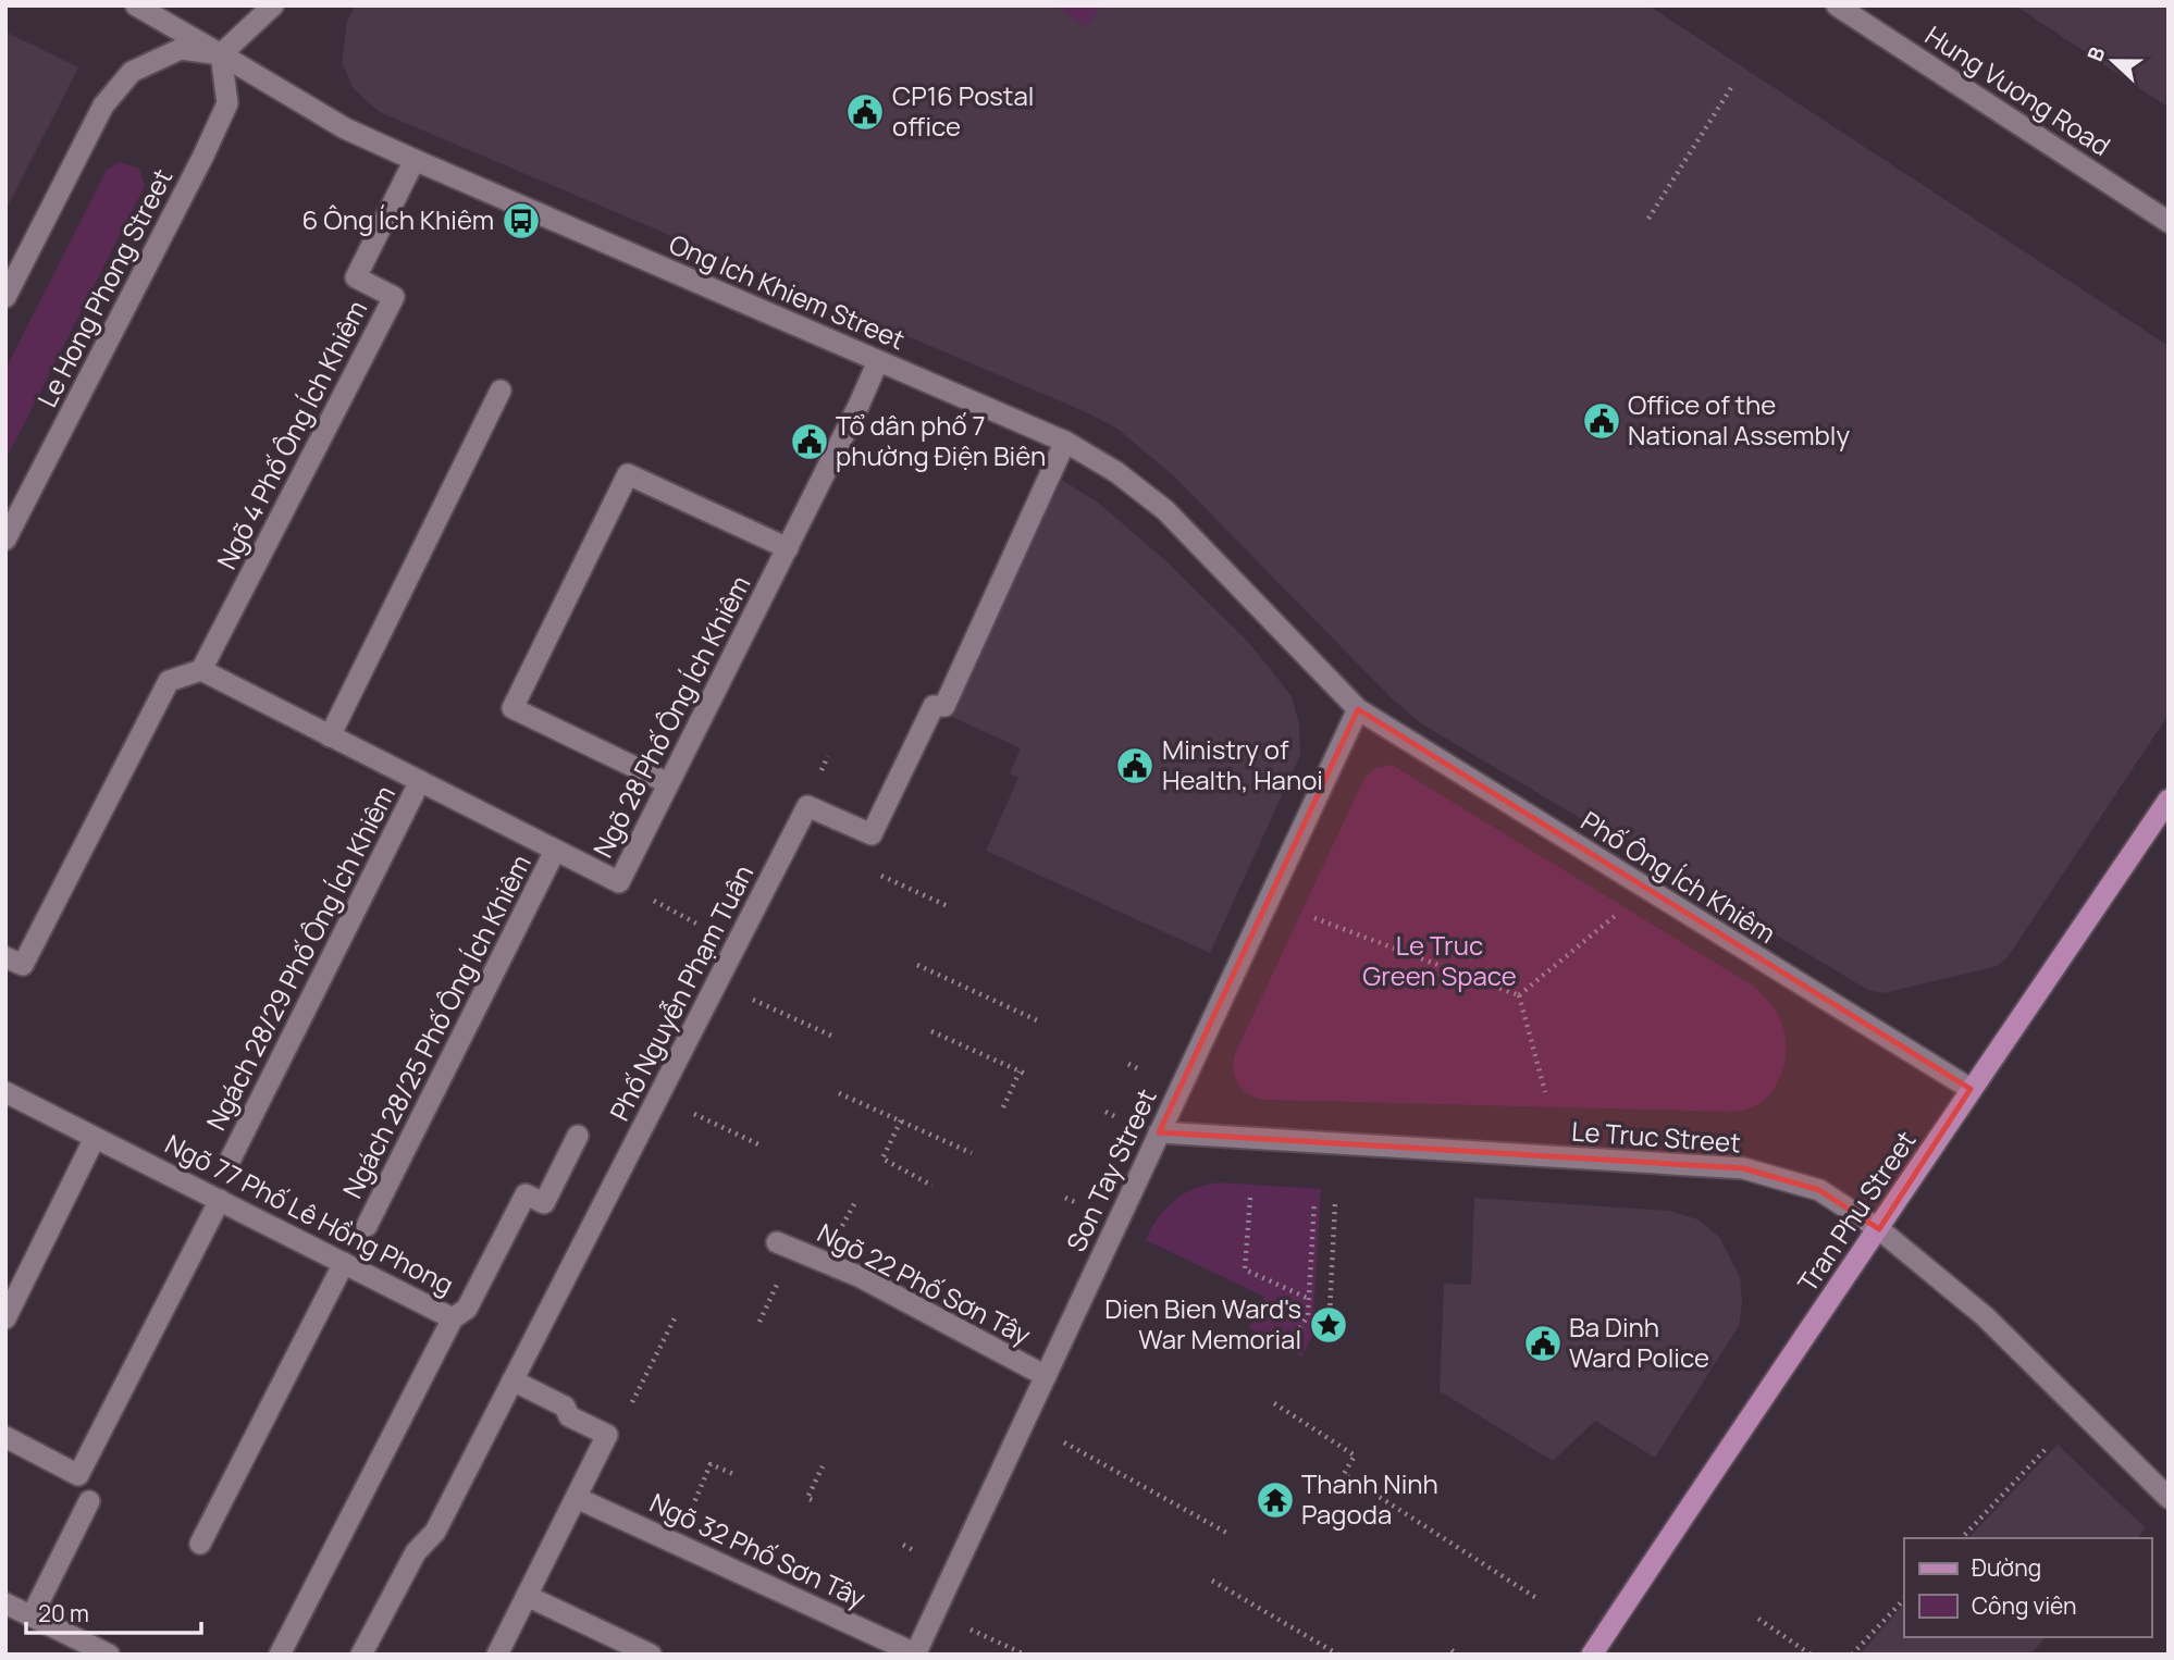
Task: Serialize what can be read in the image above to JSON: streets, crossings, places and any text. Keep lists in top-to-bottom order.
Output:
{
  "streets": {
    "main road": ["Tran Phu Street"],
    "street": [
      "Hung Vuong Road",
      "Le Hong Phong Street",
      "Ong Ich Khiem Street",
      "Ngõ 4 Phố Ông Ích Khiêm",
      "Ngõ 28 Phố Ông Ích Khiêm",
      "Phố Ông Ích Khiêm",
      "Ngách 28/29 Phố Ông Ích Khiêm",
      "Phố Nguyễn Phạm Tuân",
      "Ngách 28/25 Phố Ông Ích Khiêm",
      "Le Truc Street",
      "Son Tay Street",
      "Ngõ 77 Phố Lê Hồng Phong",
      "Ngõ 22 Phố Sơn Tây",
      "Ngõ 32 Phố Sơn Tây"
    ]
  },
  "crossings": [
    ["Le Hong Phong Street", "Ong Ich Khiem Street"],
    ["Ong Ich Khiem Street", "Ngõ 4 Phố Ông Ích Khiêm"],
    ["Ong Ich Khiem Street", "Ngõ 28 Phố Ông Ích Khiêm"],
    ["Ong Ich Khiem Street", "Phố Ông Ích Khiêm"],
    ["Ong Ich Khiem Street", "Son Tay Street"],
    ["Ngõ 4 Phố Ông Ích Khiêm", "Ngõ 28 Phố Ông Ích Khiêm"],
    ["Ngõ 28 Phố Ông Ích Khiêm", "Ngách 28/29 Phố Ông Ích Khiêm"],
    ["Ngõ 28 Phố Ông Ích Khiêm", "Ngách 28/25 Phố Ông Ích Khiêm"],
    ["Phố Ông Ích Khiêm", "Son Tay Street"],
    ["Phố Ông Ích Khiêm", "Tran Phu Street"],
    ["Le Truc Street", "Son Tay Street"],
    ["Le Truc Street", "Tran Phu Street"],
    ["Son Tay Street", "Ngõ 22 Phố Sơn Tây"],
    ["Son Tay Street", "Ngõ 32 Phố Sơn Tây"]
  ],
  "parks": ["Le Truc Green Space"],
  "places": {
    "public building": [
      "CP16 Postal office",
      "Office of the National Assembly",
      "Tổ dân phố 7 phường Điện Biên",
      "Ministry of Health, Hanoi",
      "Ba Dinh Ward Police"
    ],
    "bus stop": ["6 Ông Ích Khiêm"],
    "place": ["Dien Bien Ward's War Memorial"],
    "temple": ["Thanh Ninh Pagoda"]
  },
  "legend": ["Đường", "Công viên"],
  "scale_bar": "20 m",
  "north": "left"
}
